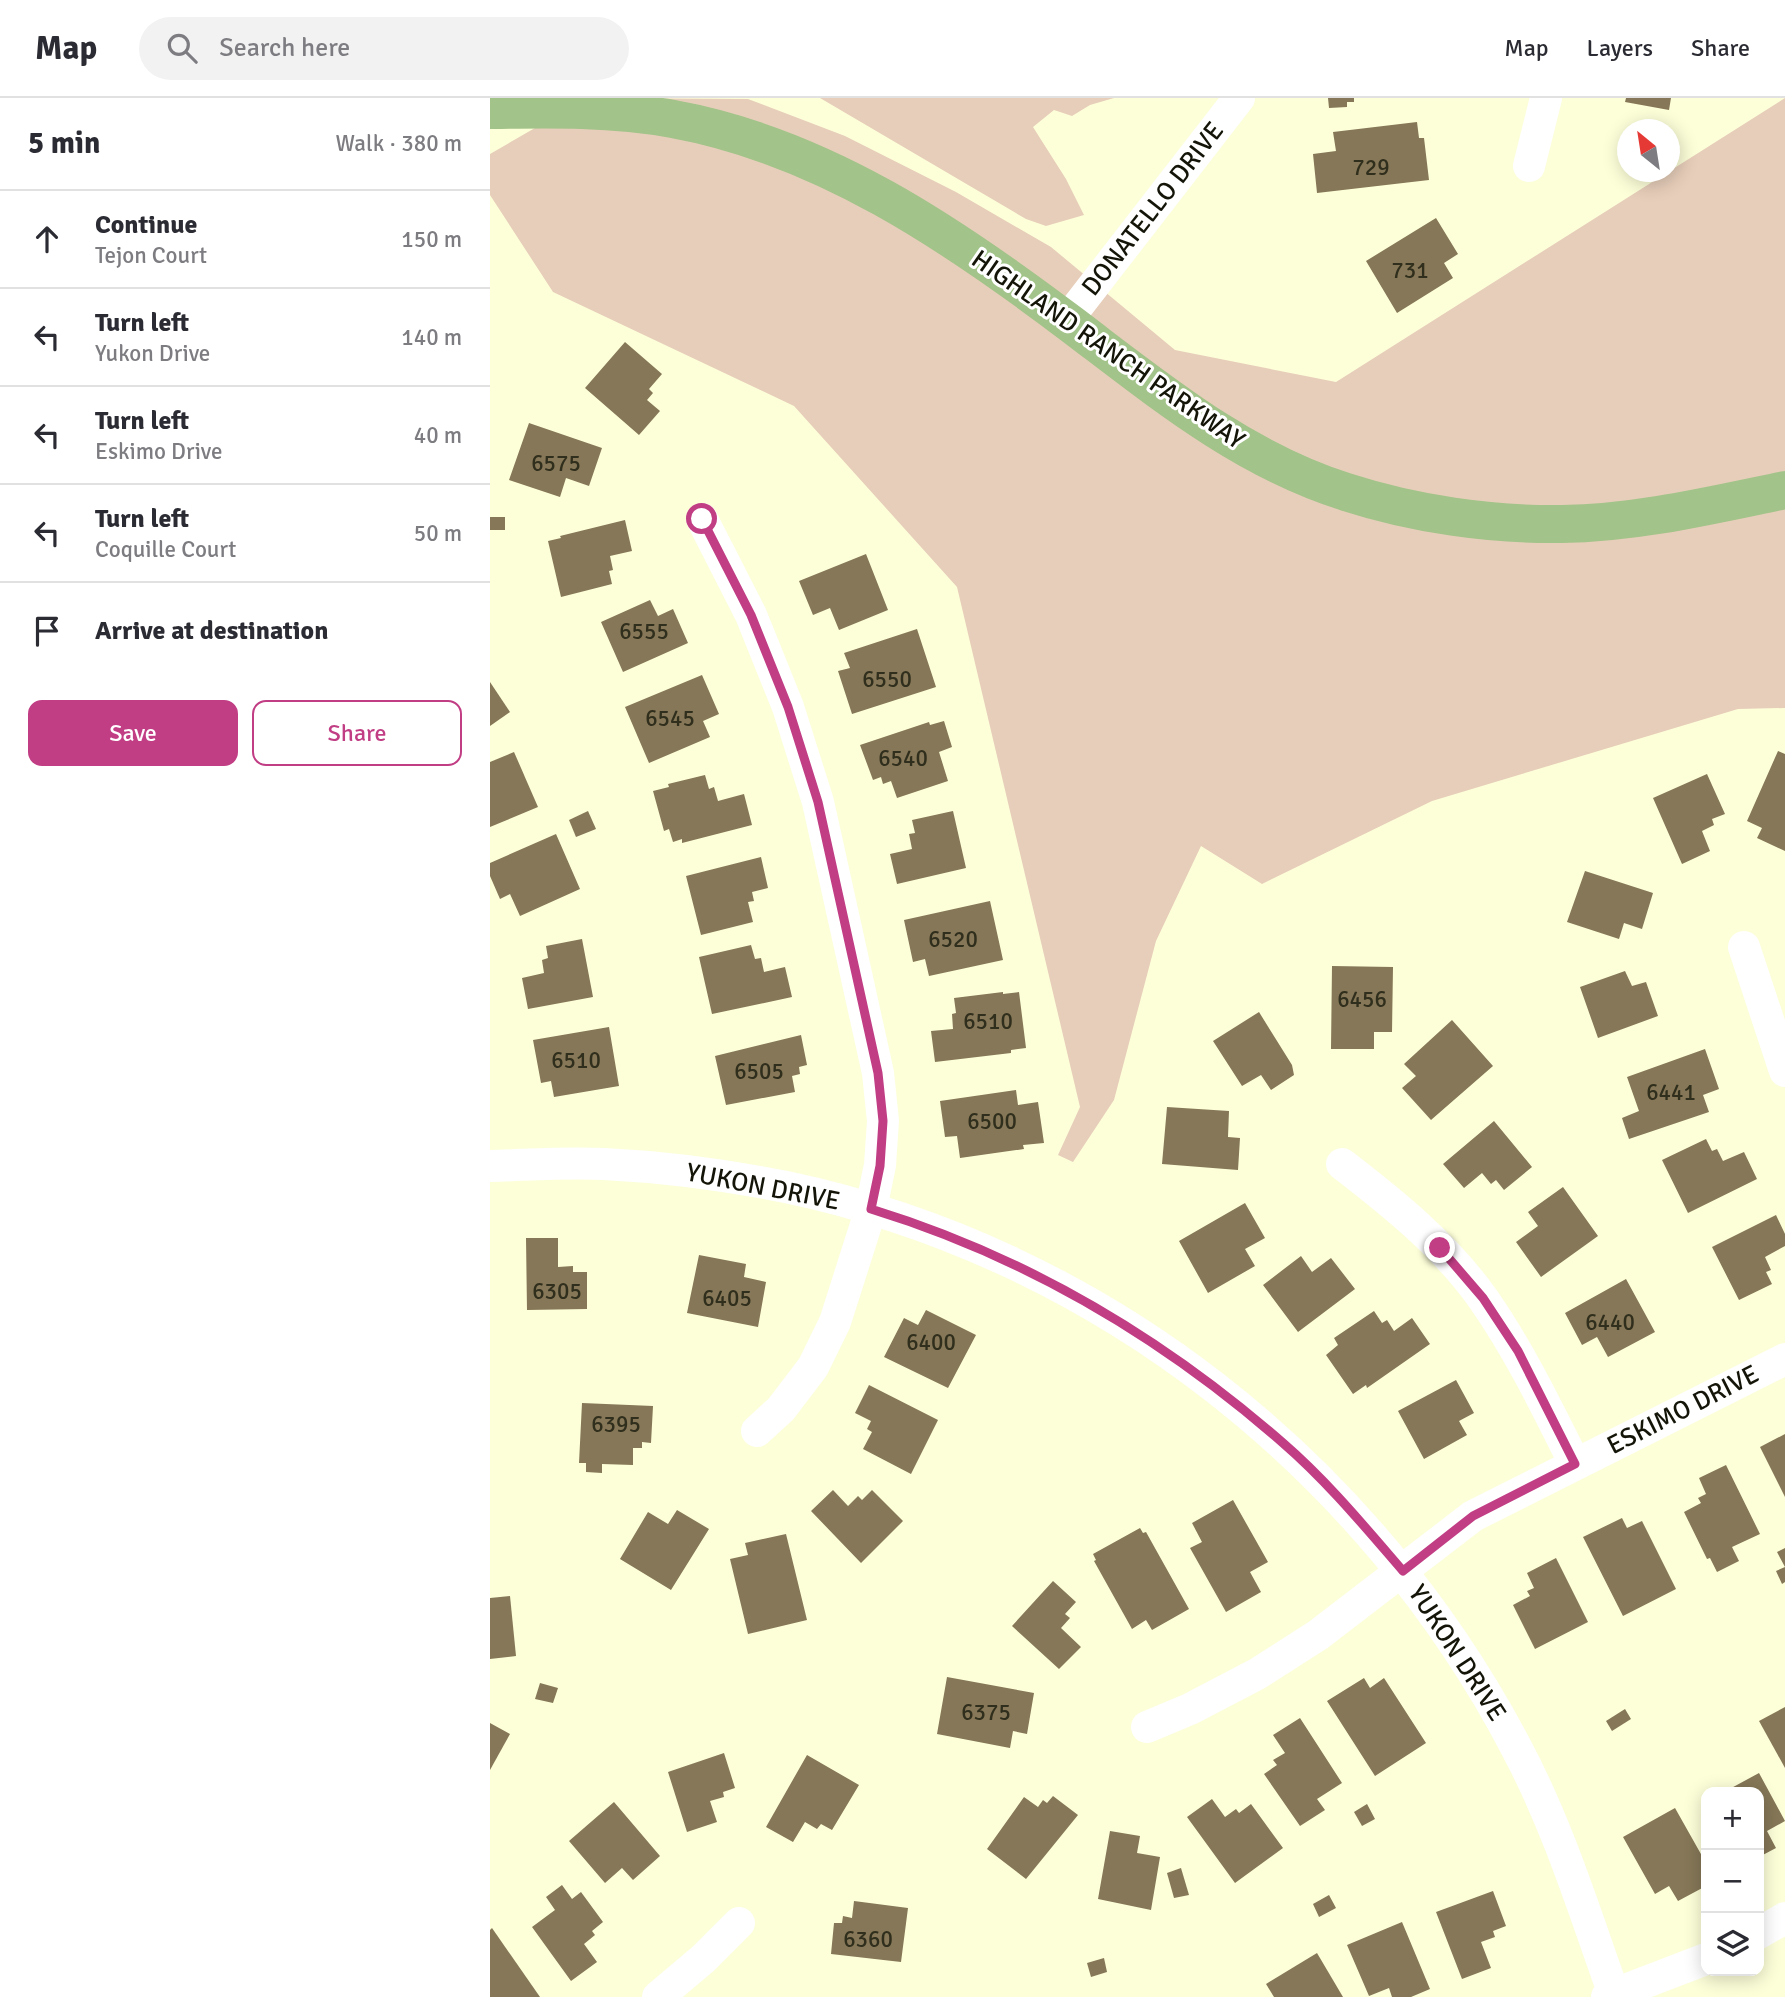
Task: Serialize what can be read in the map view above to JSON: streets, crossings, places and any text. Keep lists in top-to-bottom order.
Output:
{
  "streets": {
    "main road": ["HIGHLAND RANCH PARKWAY"],
    "street": ["DONATELLO DRIVE", "YUKON DRIVE", "ESKIMO DRIVE"]
  },
  "crossings": [
    ["DONATELLO DRIVE", "HIGHLAND RANCH PARKWAY"],
    ["YUKON DRIVE", "ESKIMO DRIVE"]
  ],
  "house_numbers": [
    "729",
    "731",
    "6575",
    "6555",
    "6550",
    "6545",
    "6540",
    "6520",
    "6456",
    "6510",
    "6510",
    "6505",
    "6441",
    "6500",
    "6305",
    "6405",
    "6440",
    "6400",
    "6395",
    "6375",
    "6360"
  ],
  "north": "top left",
  "page": {
    "header": "Map",
    "search": "Search here",
    "nav": ["Map", "Layers", "Share"],
    "heading": ["5 min", "Walk · 380 m"],
    "list": [
      ["Continue", "Tejon Court", "150 m"],
      ["Turn left", "Yukon Drive", "140 m"],
      ["Turn left", "Eskimo Drive", "40 m"],
      ["Turn left", "Coquille Court", "50 m"],
      "Arrive at destination"
    ],
    "buttons": ["Save", "Share"],
    "map_buttons": ["+", "−"]
  }
}
